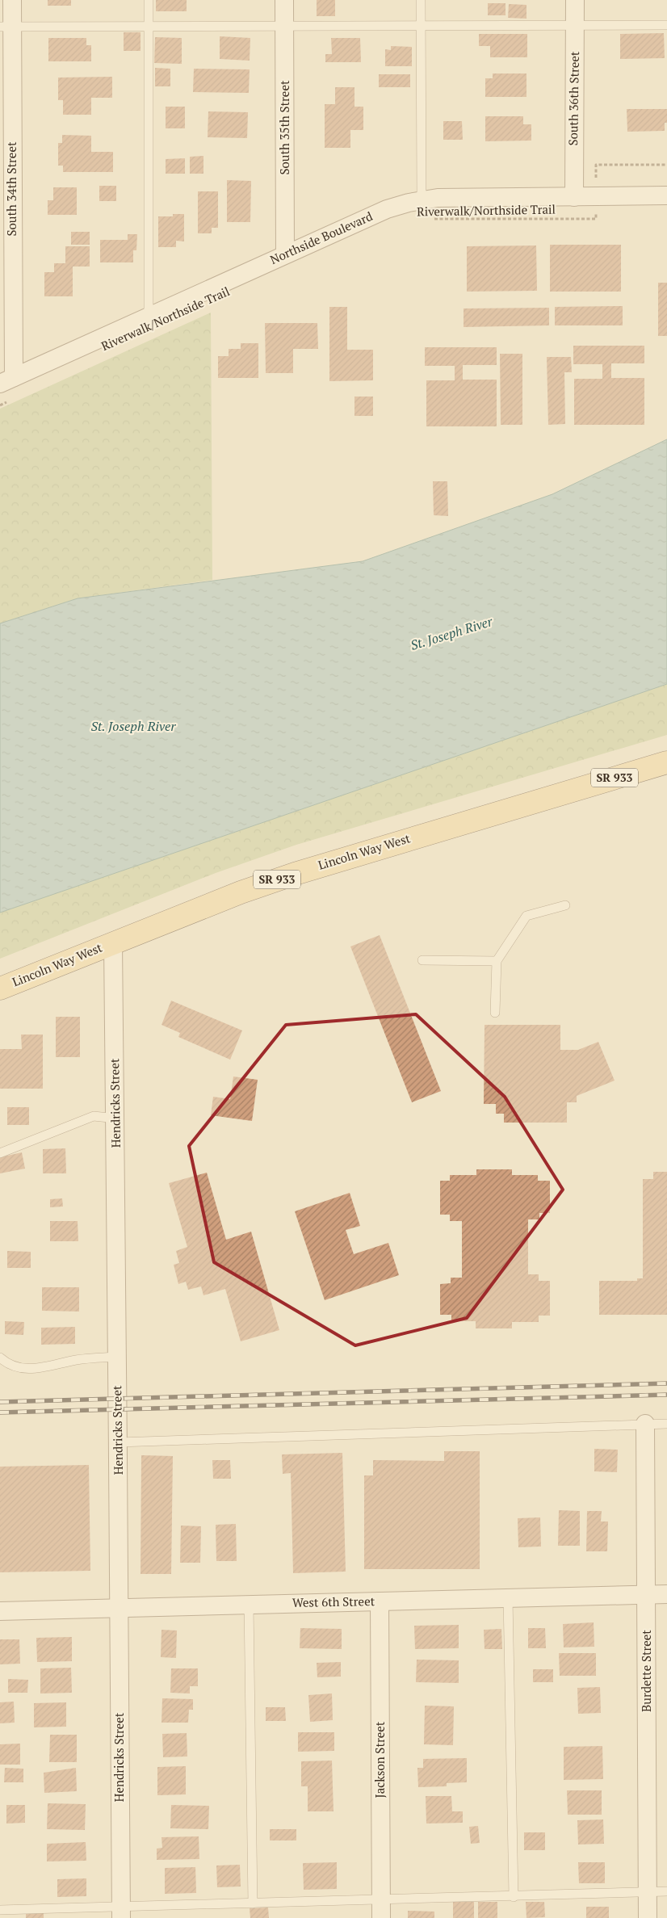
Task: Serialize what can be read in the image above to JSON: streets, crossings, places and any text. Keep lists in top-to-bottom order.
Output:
{
  "streets": {
    "main road": ["SR 933", "Lincoln Way West"],
    "street": [
      "South 36th Street",
      "South 35th Street",
      "South 34th Street",
      "Northside Boulevard",
      "Hendricks Street",
      "West 6th Street",
      "Burdette Street",
      "Jackson Street"
    ],
    "path": ["Riverwalk/Northside Trail"]
  },
  "crossings": [
    ["South 36th Street", "Northside Boulevard"],
    ["South 35th Street", "Northside Boulevard"],
    ["South 34th Street", "Northside Boulevard"],
    ["Riverwalk/Northside Trail", "Northside Boulevard"],
    ["Lincoln Way West", "Hendricks Street"],
    ["Hendricks Street", "West 6th Street"],
    ["West 6th Street", "Burdette Street"],
    ["West 6th Street", "Jackson Street"]
  ],
  "water": ["St. Joseph River"]
}
